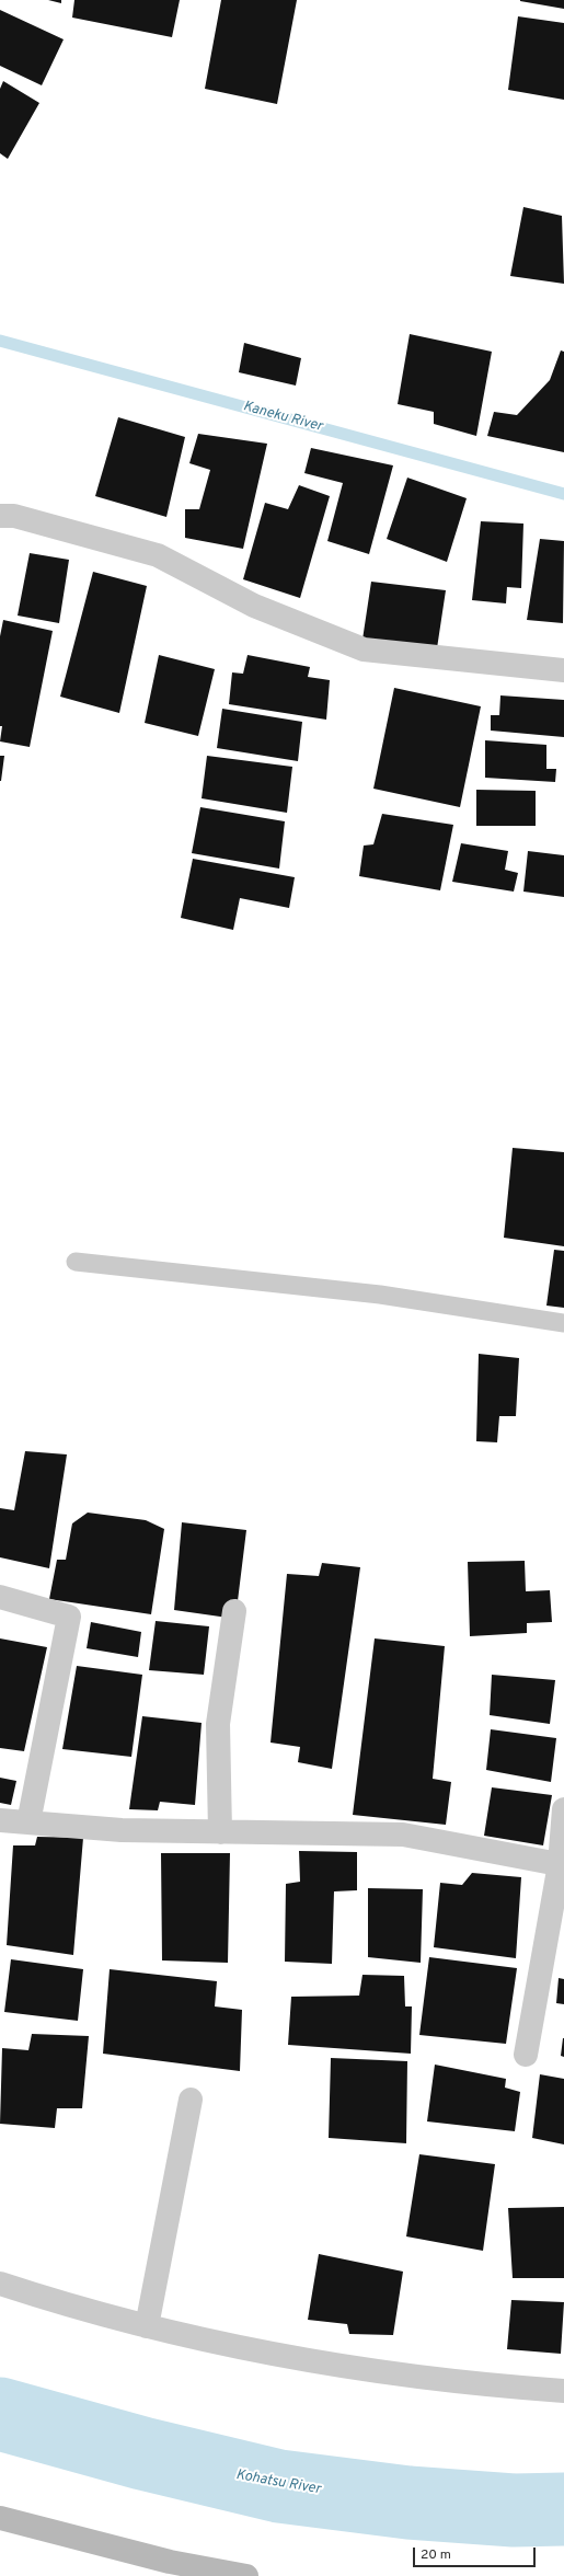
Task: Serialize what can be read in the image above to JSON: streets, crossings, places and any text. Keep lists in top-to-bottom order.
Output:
{
  "water": ["Kaneku River", "Kohatsu River"],
  "scale_bar": "20 m"
}
